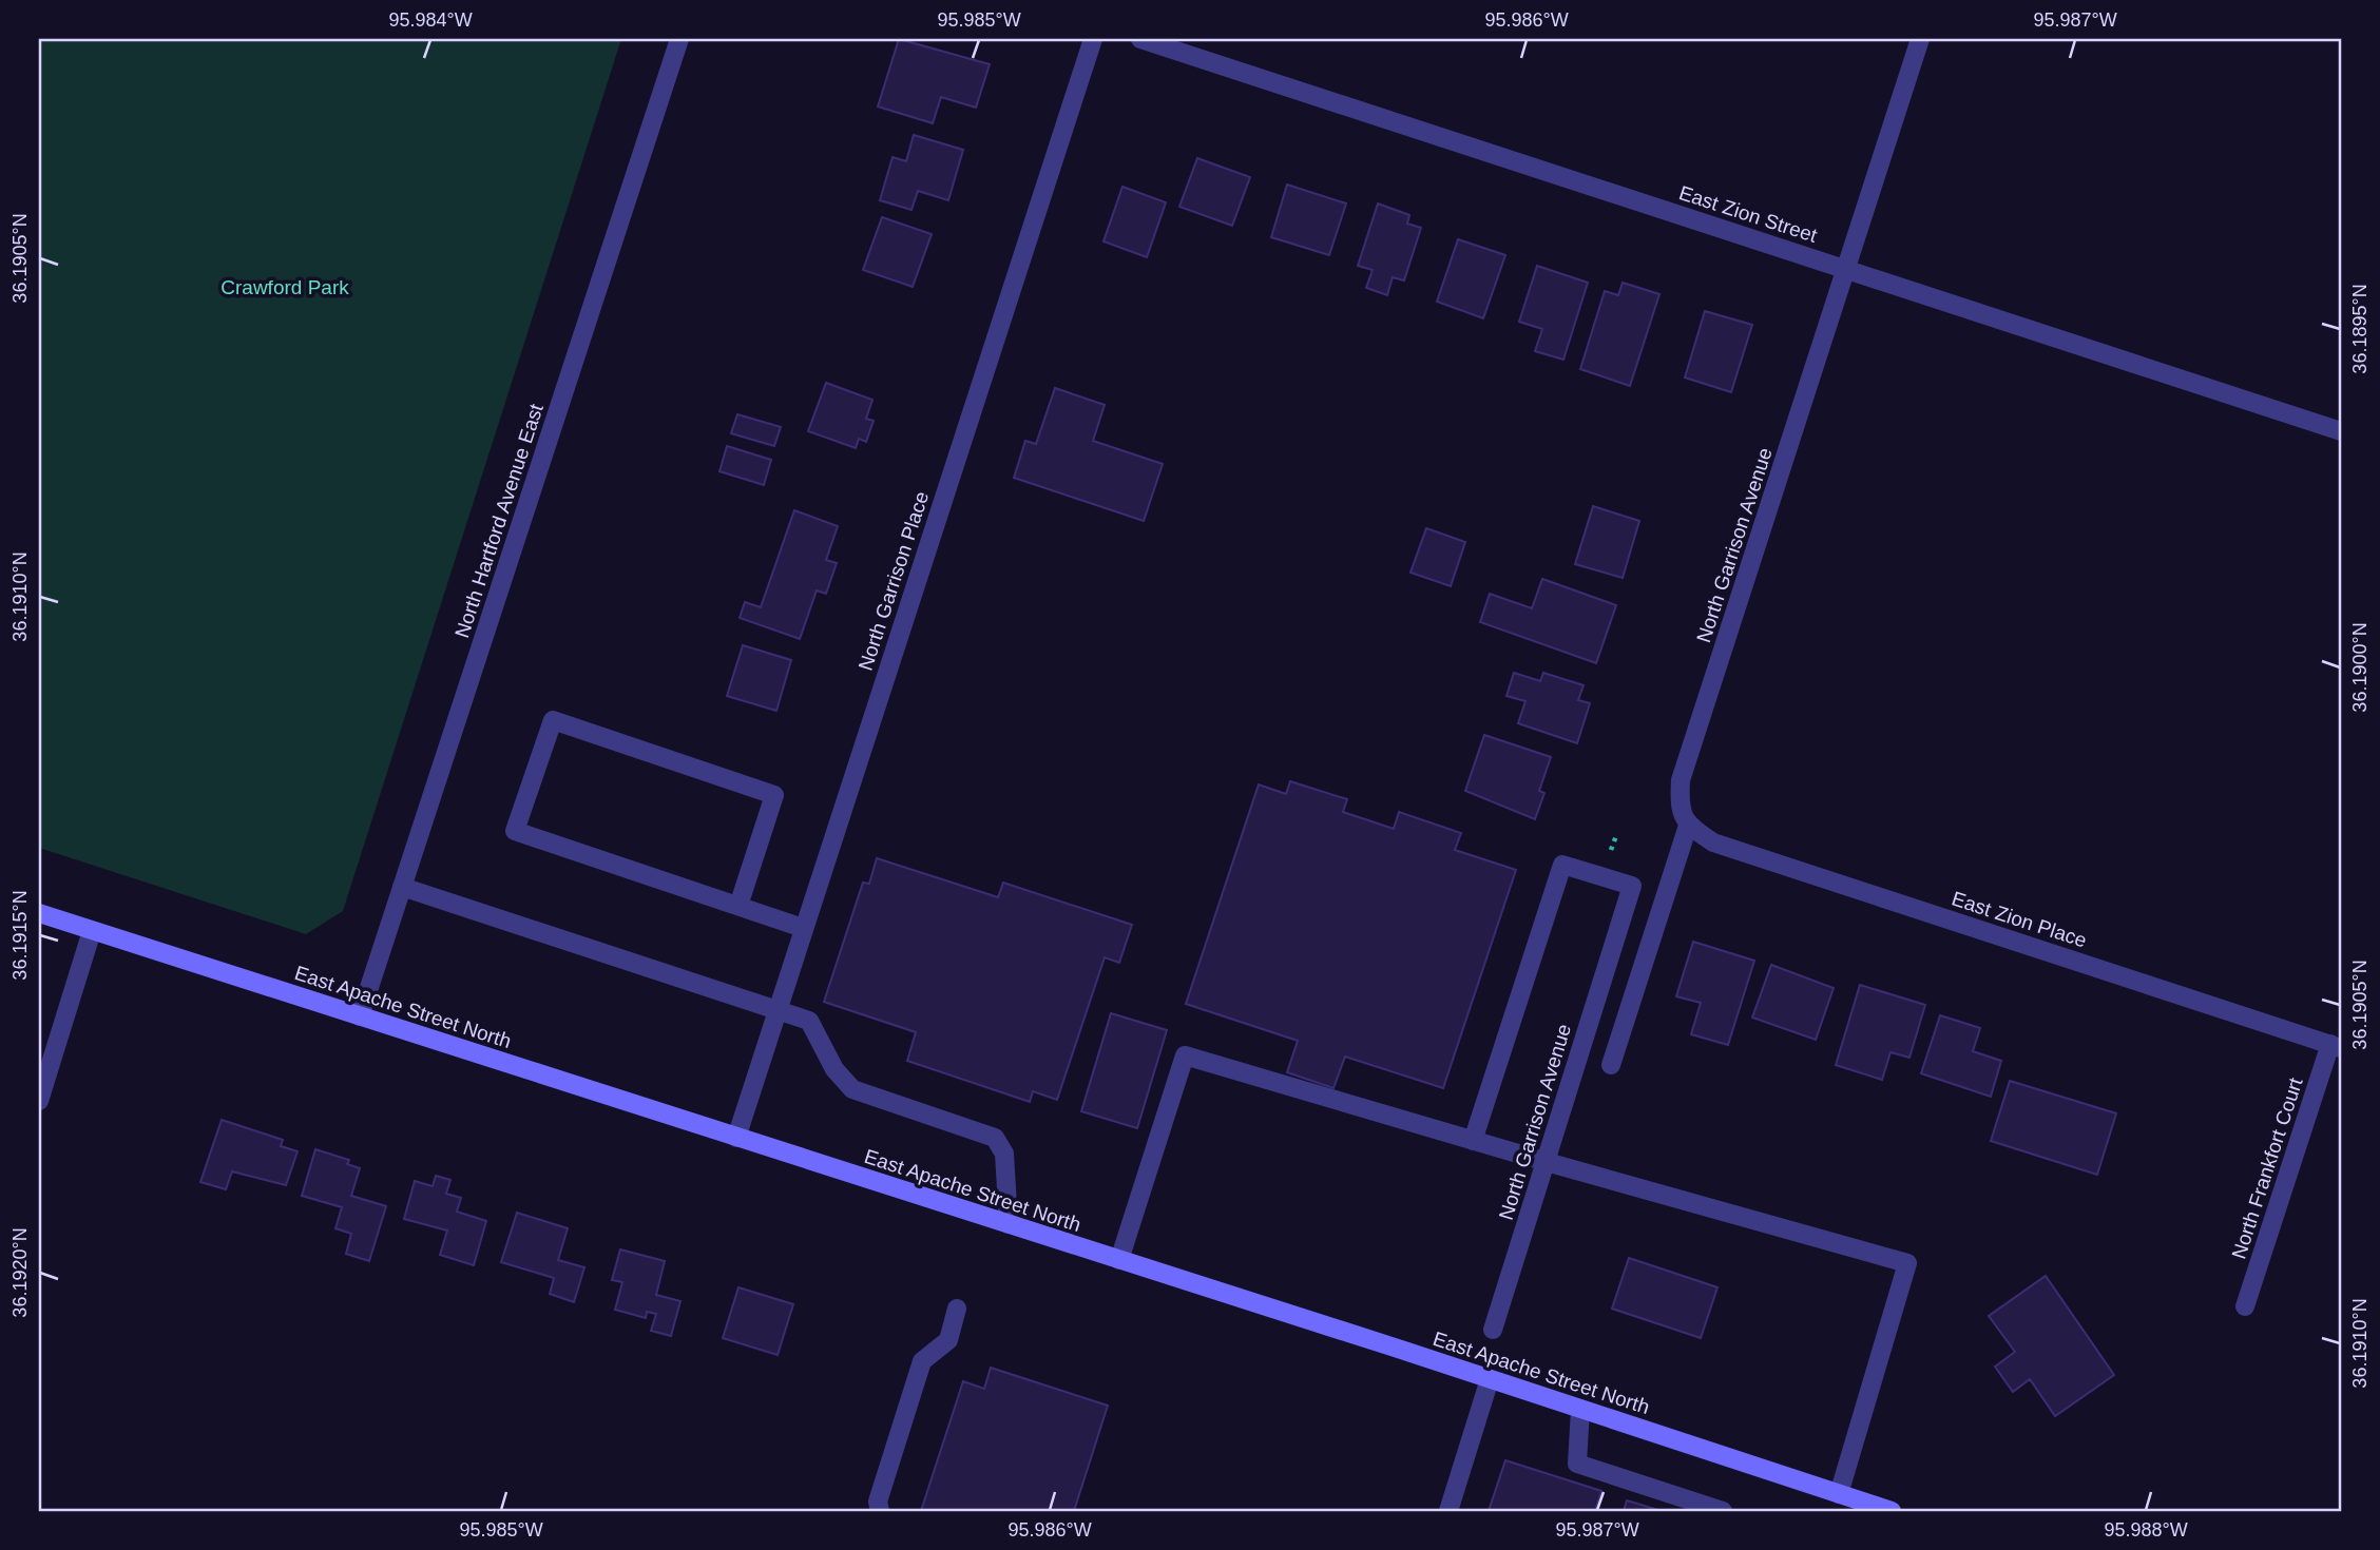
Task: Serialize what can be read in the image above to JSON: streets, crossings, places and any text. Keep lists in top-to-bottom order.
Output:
{
  "streets": {
    "main road": ["East Apache Street North"],
    "street": [
      "East Zion Street",
      "North Hartford Avenue East",
      "North Garrison Avenue",
      "North Garrison Place",
      "East Zion Place",
      "North Frankfort Court"
    ]
  },
  "crossings": [
    ["East Zion Street", "North Garrison Avenue"],
    ["North Hartford Avenue East", "East Apache Street North"],
    ["North Garrison Avenue", "East Zion Place"],
    ["North Garrison Place", "East Apache Street North"],
    ["East Zion Place", "North Frankfort Court"]
  ],
  "parks": ["Crawford Park"],
  "coordinates": [
    "95.984°W",
    "95.985°W",
    "95.986°W",
    "95.987°W",
    "36.1905°N",
    "36.1895°N",
    "36.1910°N",
    "36.1900°N",
    "36.1915°N",
    "36.1920°N",
    "95.988°W"
  ]
}
